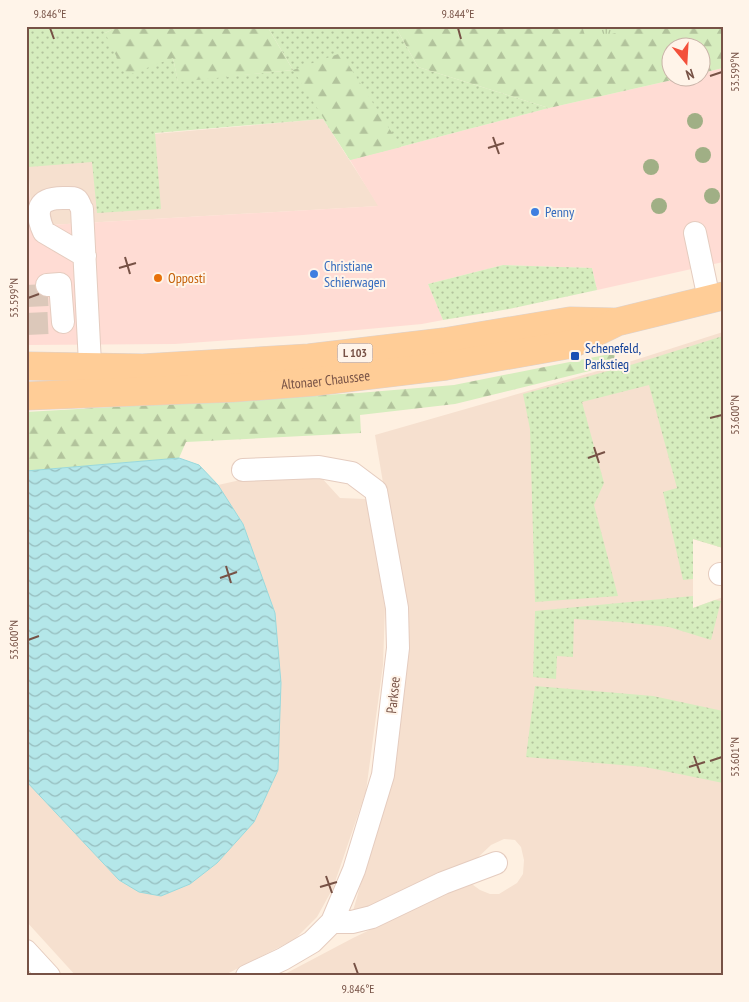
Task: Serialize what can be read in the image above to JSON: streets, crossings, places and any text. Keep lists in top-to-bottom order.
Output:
{
  "streets": {
    "main road": ["L 103", "Altonaer Chaussee"],
    "street": ["Parksee"]
  },
  "places": {
    "other": ["Penny", "Christiane Schierwagen", "Opposti"],
    "transit": ["Schenefeld, Parkstieg"]
  },
  "north": "bottom",
  "coordinates": [
    "9.846°E",
    "9.844°E",
    "53.599°N",
    "53.600°N",
    "53.601°N"
  ]
}
